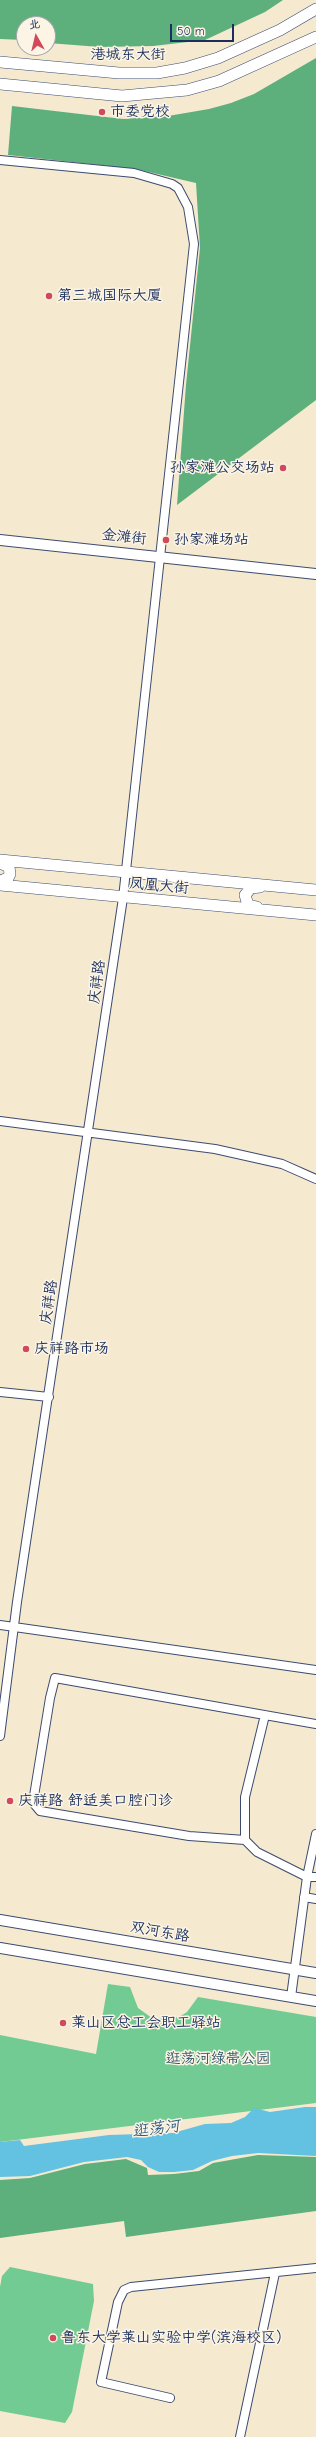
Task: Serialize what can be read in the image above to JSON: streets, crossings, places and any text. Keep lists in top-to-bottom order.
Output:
{
  "streets": {
    "main road": ["港城东大街", "凤凰大街"],
    "street": ["金滩街", "庆祥路", "双河东路"]
  },
  "crossings": [
    ["金滩街", "庆祥路"],
    ["凤凰大街", "庆祥路"]
  ],
  "water": ["逛荡河"],
  "parks": ["逛荡河绿带公园"],
  "places": [
    "市委党校",
    "第三城国际大厦",
    "孙家滩公交场站",
    "孙家滩场站",
    "庆祥路市场",
    "庆祥路 舒适美口腔门诊",
    "莱山区总工会职工驿站",
    "鲁东大学莱山实验中学(滨海校区)"
  ],
  "scale_bar": "50 m",
  "north": "top"
}
